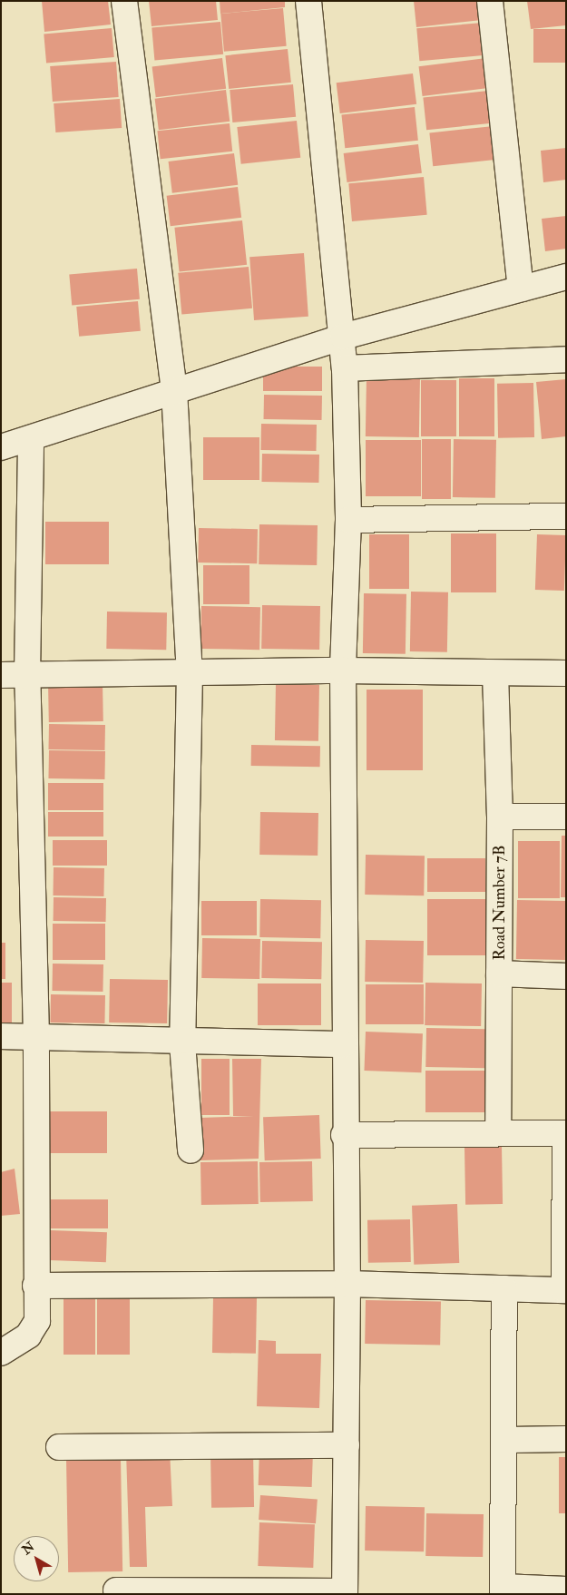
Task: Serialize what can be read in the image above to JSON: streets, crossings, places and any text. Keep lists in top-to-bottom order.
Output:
{
  "streets": {
    "street": ["Road Number 7B"]
  },
  "north": "top left"
}
